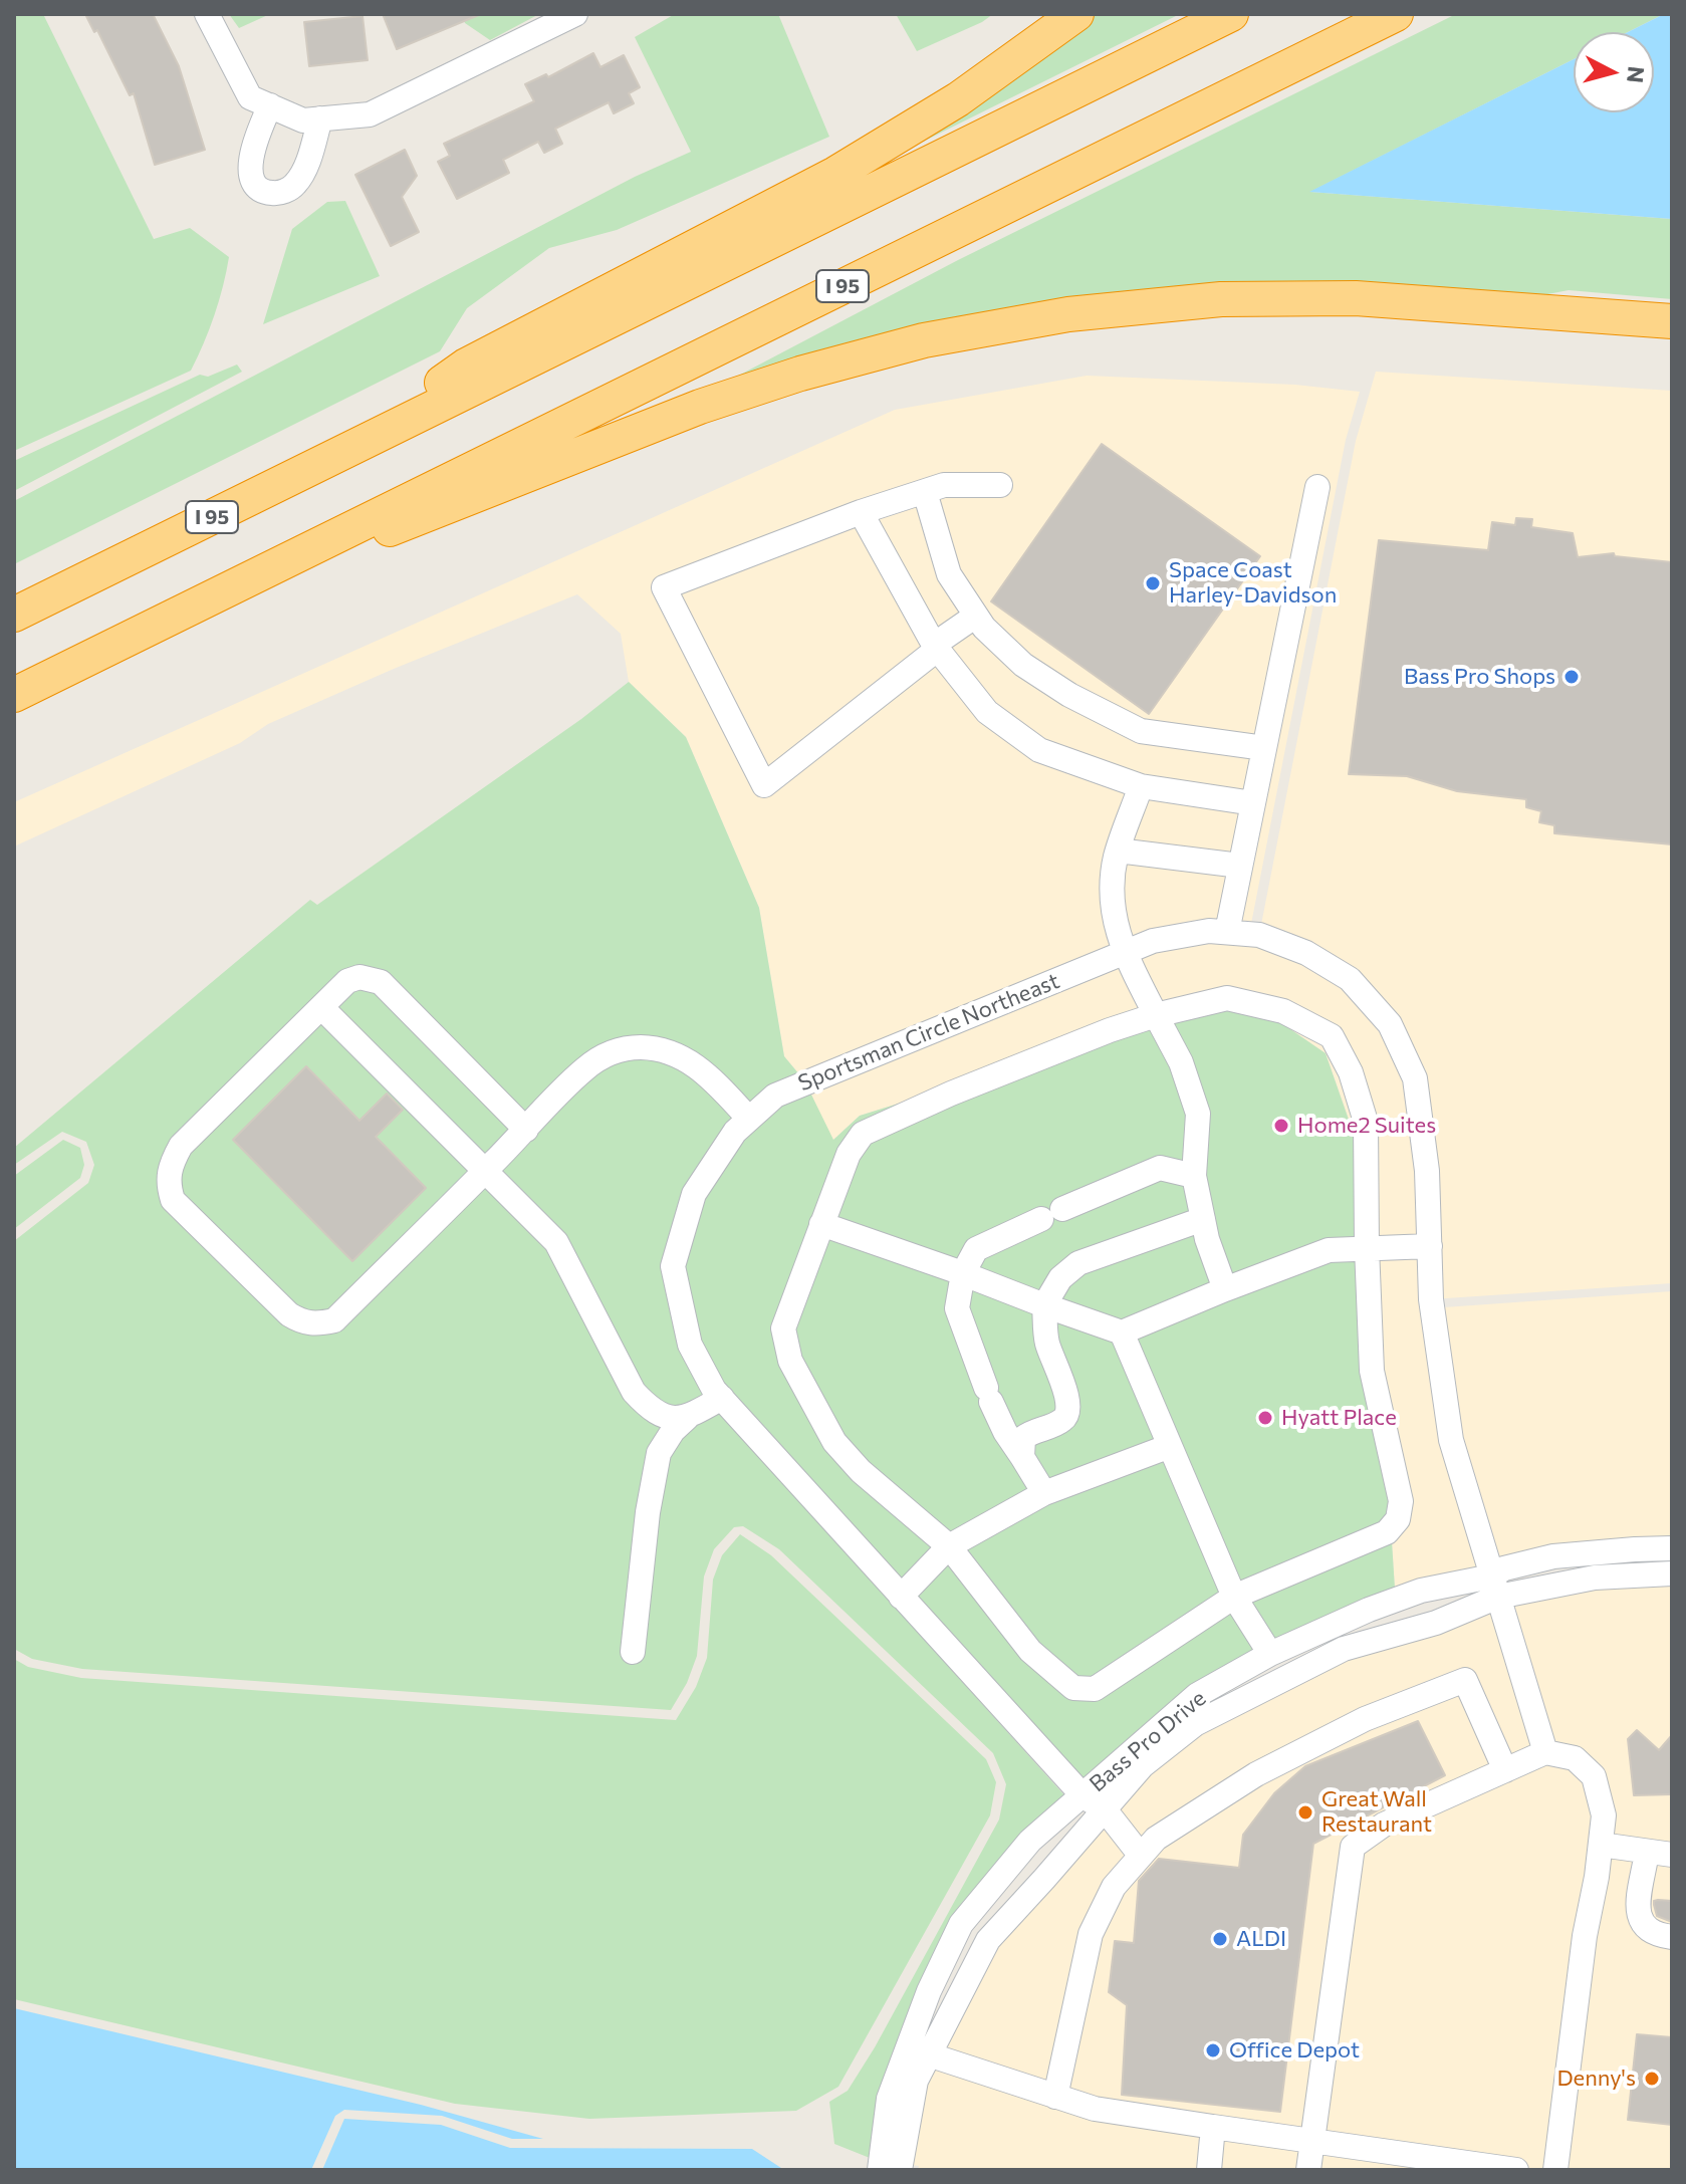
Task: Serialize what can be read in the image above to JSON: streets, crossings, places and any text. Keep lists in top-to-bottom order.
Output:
{
  "streets": {
    "highway": ["I 95"],
    "street": ["Sportsman Circle Northeast", "Bass Pro Drive"]
  },
  "crossings": [
    ["Sportsman Circle Northeast", "Bass Pro Drive"]
  ],
  "places": [
    "Space Coast Harley-Davidson",
    "Bass Pro Shops",
    "Home2 Suites",
    "Hyatt Place",
    "Great Wall Restaurant",
    "ALDI",
    "Office Depot",
    "Denny's"
  ],
  "north": "right"
}
